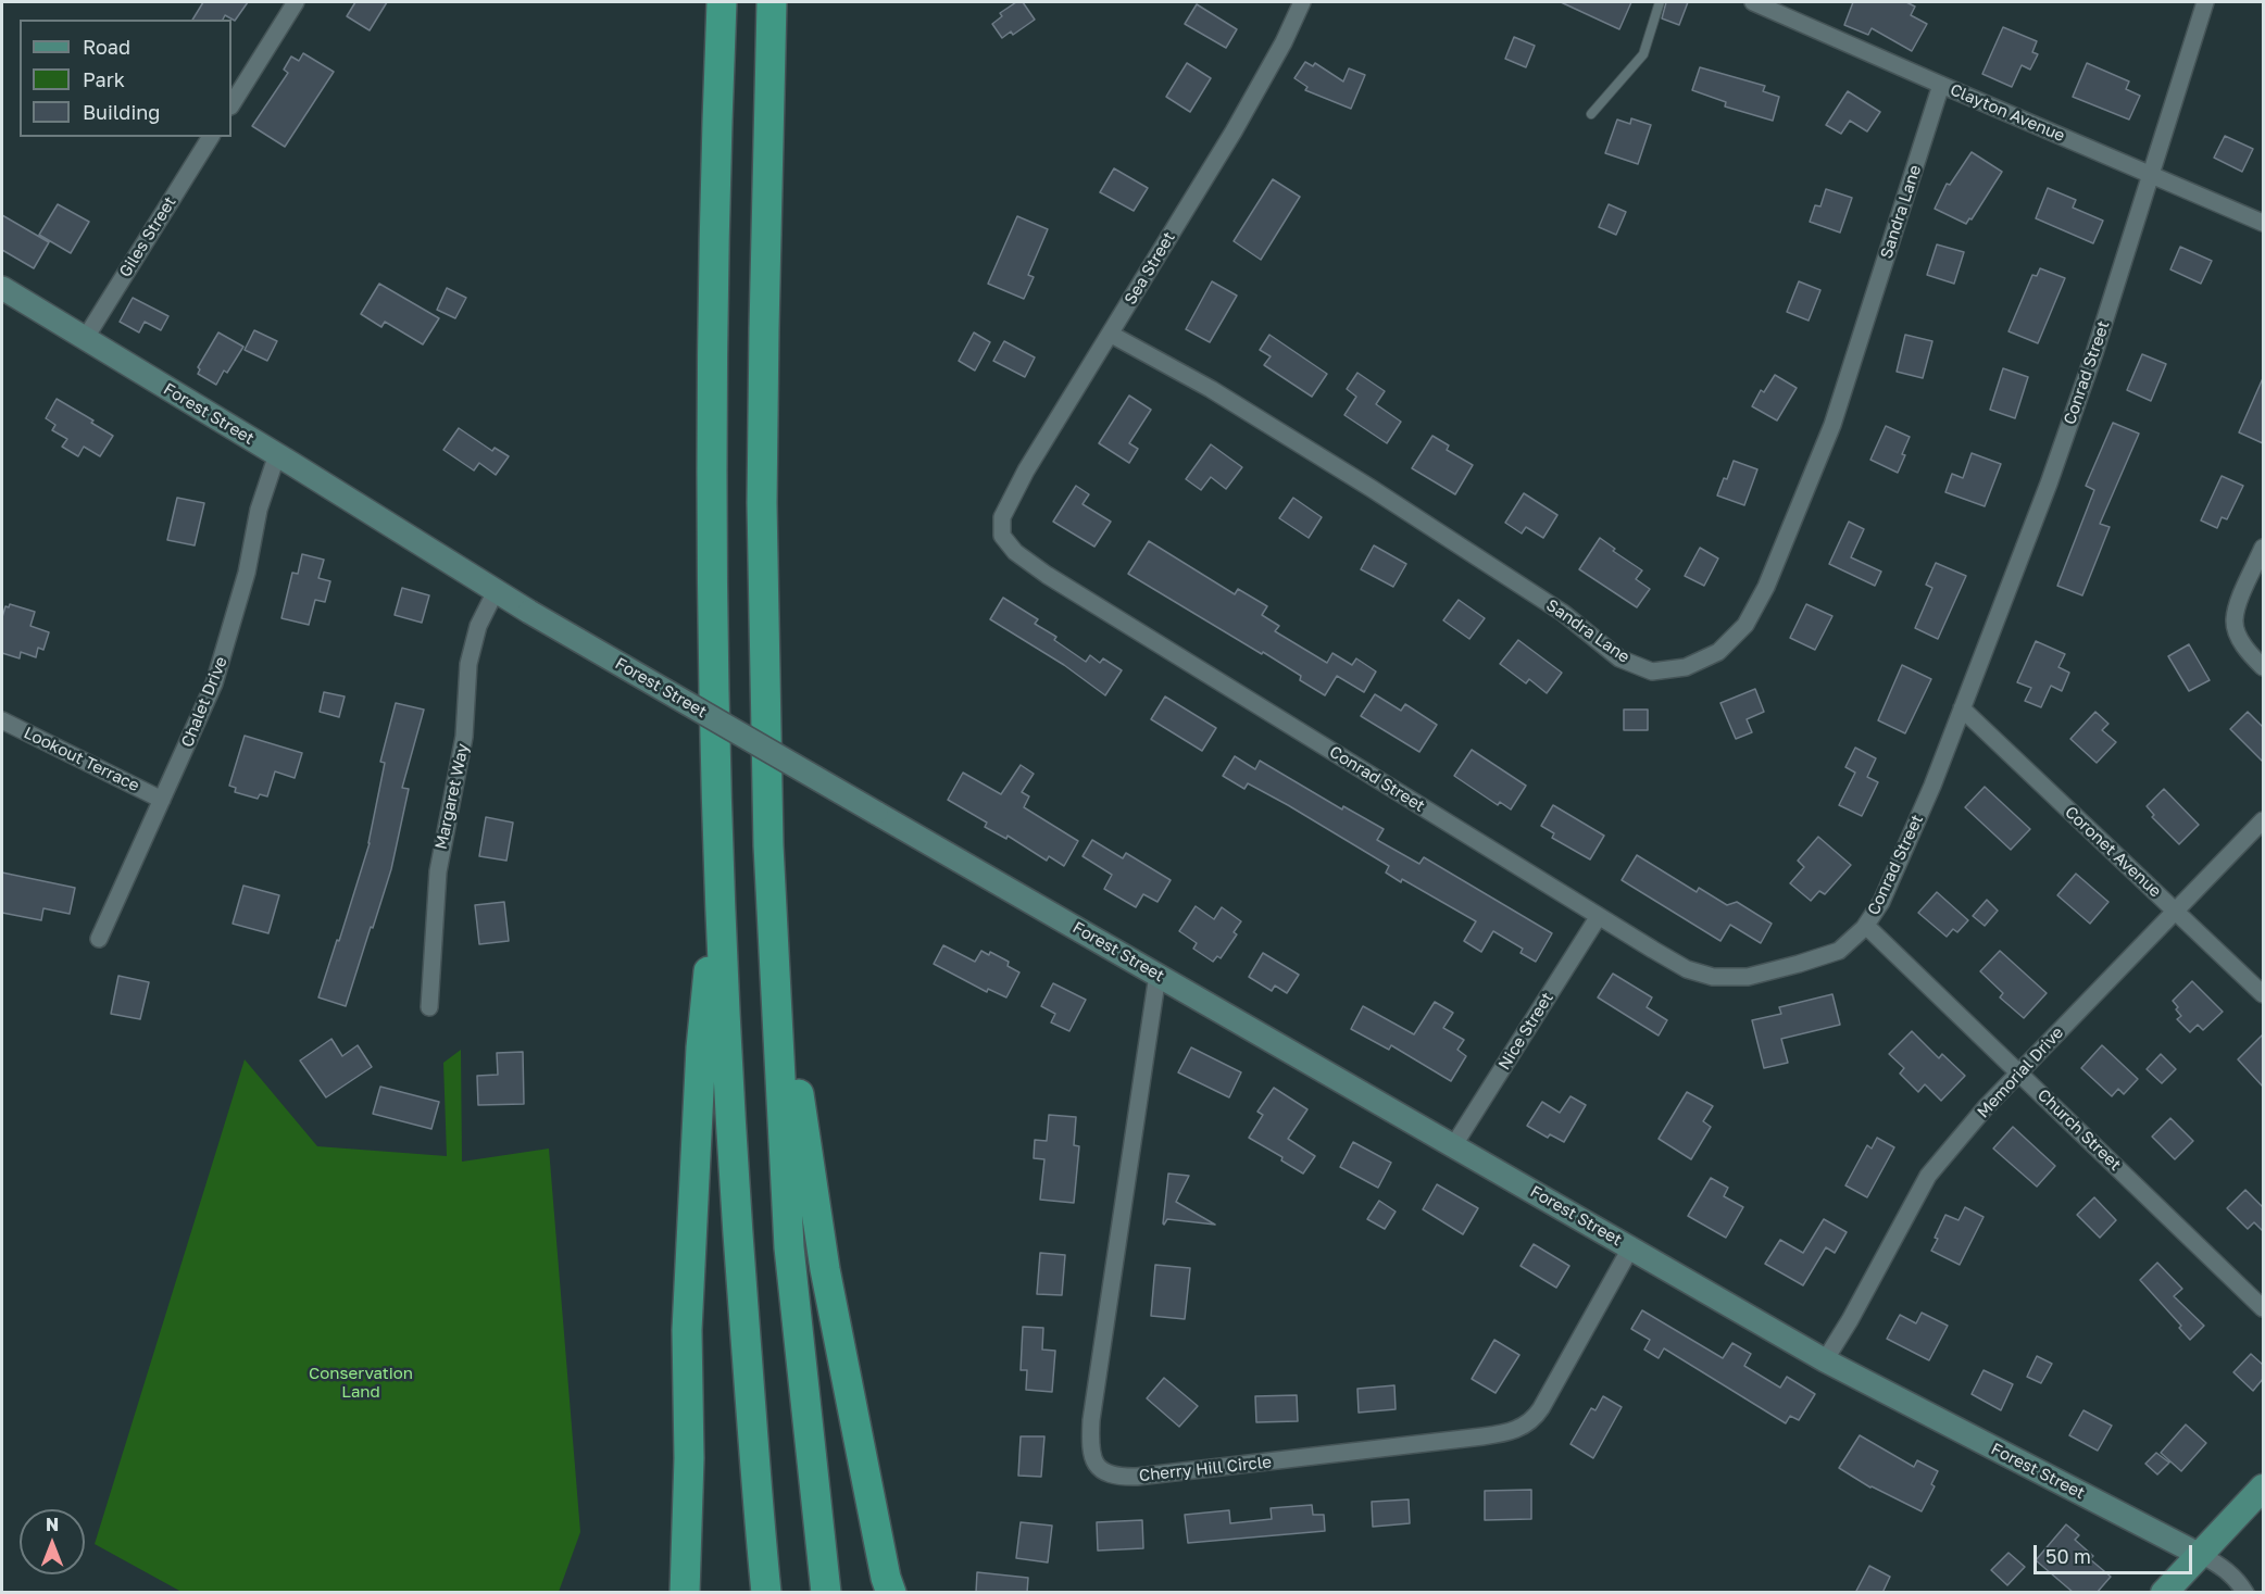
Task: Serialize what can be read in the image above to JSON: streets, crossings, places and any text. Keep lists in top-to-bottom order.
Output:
{
  "streets": {
    "street": [
      "Clayton Avenue",
      "Sandra Lane",
      "Giles Street",
      "Sea Street",
      "Conrad Street",
      "Forest Street",
      "Chalet Drive",
      "Lookout Terrace",
      "Margaret Way",
      "Coronet Avenue",
      "Nice Street",
      "Memorial Drive",
      "Church Street",
      "Cherry Hill Circle"
    ]
  },
  "crossings": [
    ["Clayton Avenue", "Sandra Lane"],
    ["Clayton Avenue", "Conrad Street"],
    ["Sandra Lane", "Sea Street"],
    ["Giles Street", "Forest Street"],
    ["Sea Street", "Conrad Street"],
    ["Conrad Street", "Coronet Avenue"],
    ["Conrad Street", "Nice Street"],
    ["Conrad Street", "Church Street"],
    ["Forest Street", "Chalet Drive"],
    ["Forest Street", "Margaret Way"],
    ["Forest Street", "Nice Street"],
    ["Forest Street", "Memorial Drive"],
    ["Forest Street", "Cherry Hill Circle"],
    ["Chalet Drive", "Lookout Terrace"],
    ["Coronet Avenue", "Memorial Drive"],
    ["Memorial Drive", "Church Street"]
  ],
  "parks": ["Conservation Land"],
  "legend": ["Road", "Park", "Building"],
  "scale_bar": "50 m",
  "north": "top"
}
